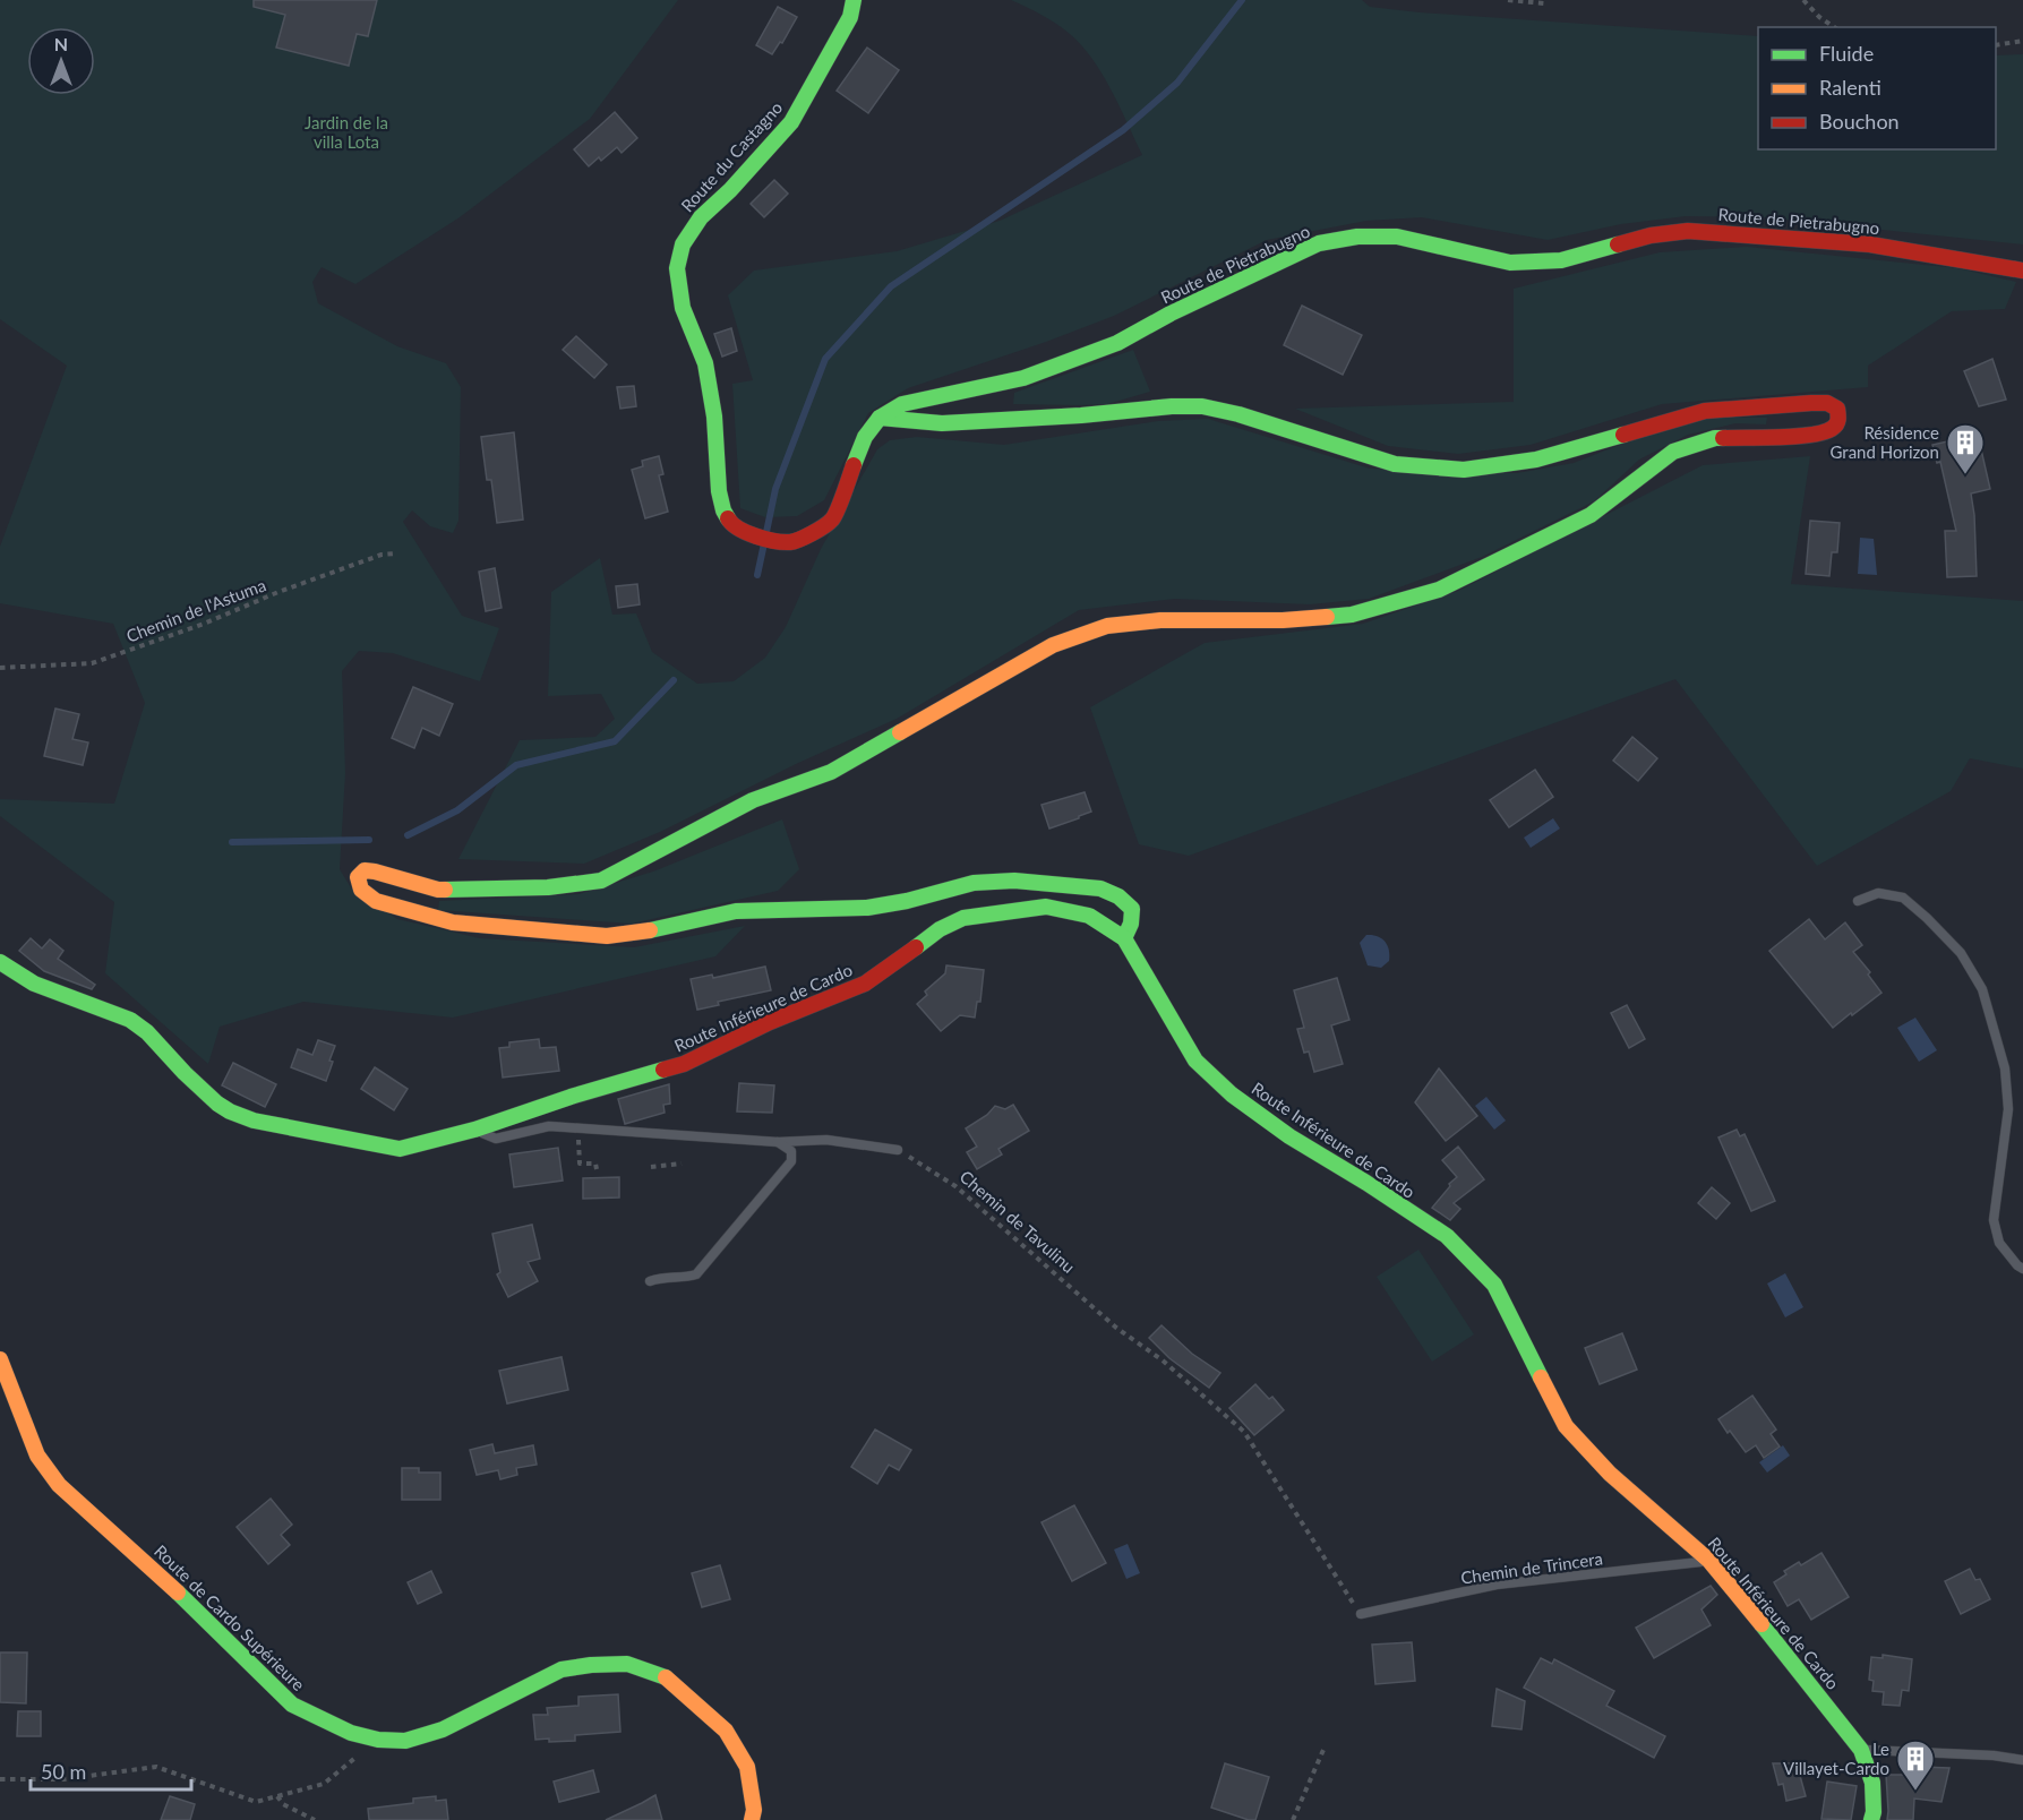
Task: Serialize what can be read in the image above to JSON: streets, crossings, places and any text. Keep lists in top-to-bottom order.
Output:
{
  "streets": {
    "street": [
      "Route du Castagno",
      "Route de Pietrabugno",
      "Route Inférieure de Cardo",
      "Route de Cardo Supérieure"
    ],
    "lane": ["Chemin de Trincera"],
    "path": ["Chemin de l'Astuma", "Chemin de Tavulinu"]
  },
  "crossings": [
    ["Route du Castagno", "Route de Pietrabugno"],
    ["Route Inférieure de Cardo", "Chemin de Trincera"],
    ["Chemin de Tavulinu", "Chemin de Trincera"]
  ],
  "parks": ["Jardin de la villa Lota"],
  "places": {
    "building": ["Résidence Grand Horizon", "Le Villayet-Cardo"]
  },
  "legend": ["Fluide", "Ralenti", "Bouchon"],
  "scale_bar": "50 m",
  "north": "top"
}
